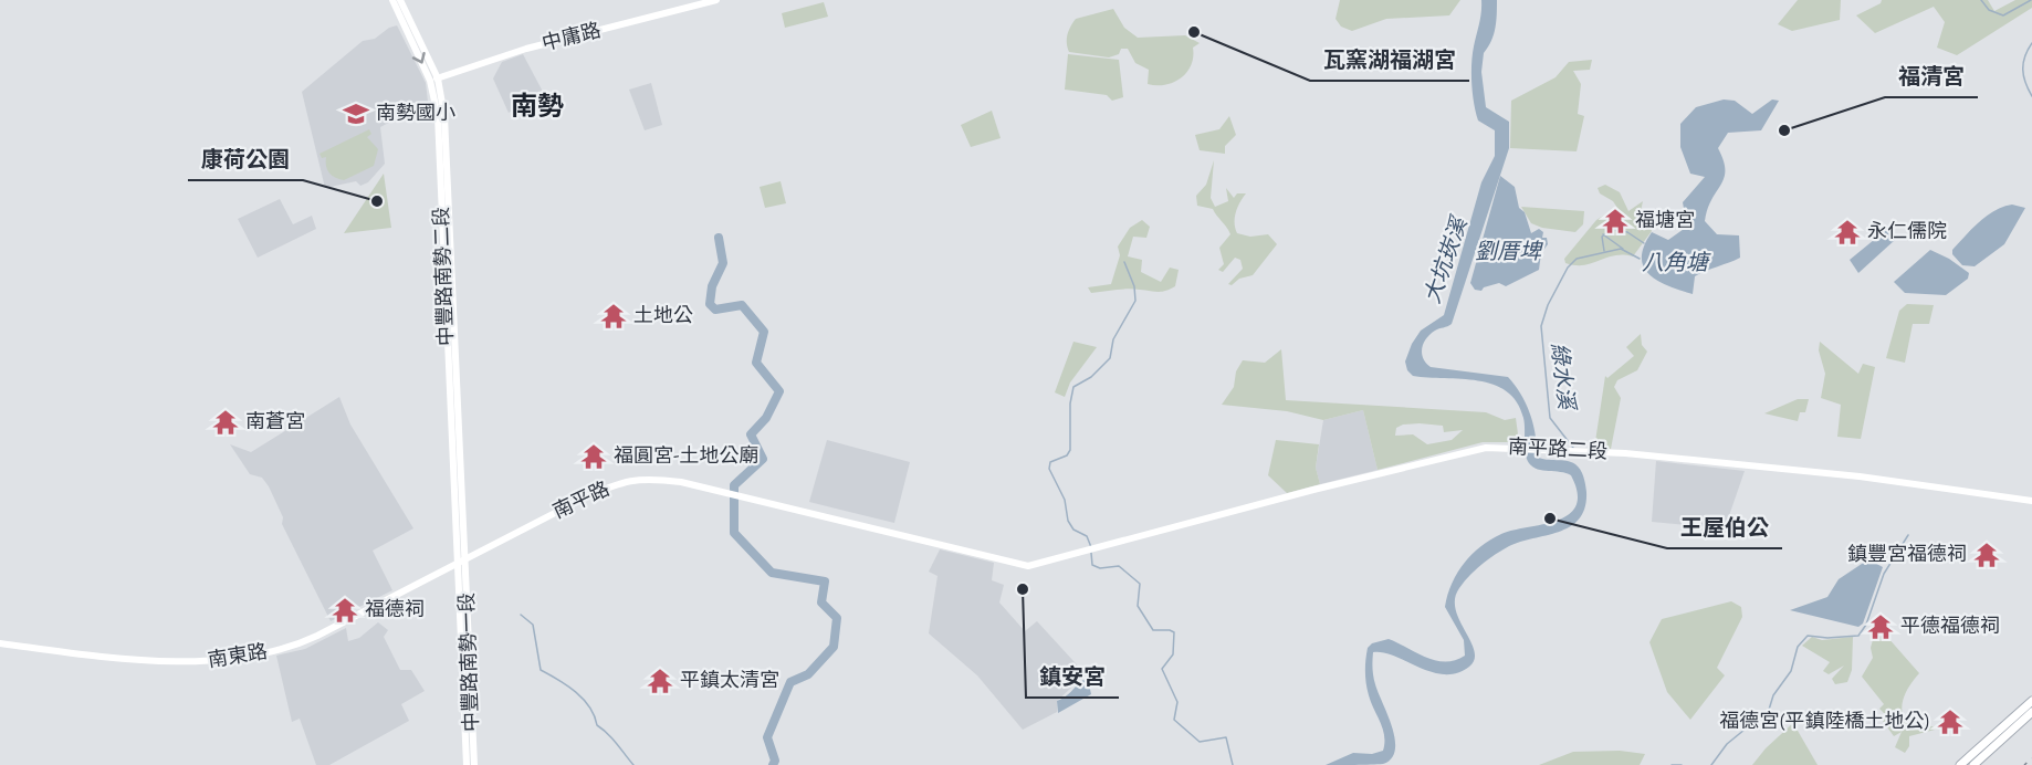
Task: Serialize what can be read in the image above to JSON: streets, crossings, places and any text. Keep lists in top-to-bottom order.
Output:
{
  "streets": {
    "street": [
      "中庸路",
      "中豐路南勢二段",
      "南平路二段",
      "南平路",
      "南東路",
      "中豐路南勢一段"
    ]
  },
  "crossings": [
    ["中庸路", "中豐路南勢二段"],
    ["中豐路南勢二段", "南平路"],
    ["中豐路南勢二段", "南東路"],
    ["中豐路南勢二段", "中豐路南勢一段"],
    ["南平路二段", "南平路"],
    ["南平路", "南東路"],
    ["南平路", "中豐路南勢一段"],
    ["南東路", "中豐路南勢一段"]
  ],
  "districts": ["南勢"],
  "water": [
    "劉厝埤",
    "大坑崁溪",
    "八角塘",
    "綠水溪"
  ],
  "places": {
    "other": [
      "瓦窯湖福湖宮",
      "福清宮",
      "康荷公園",
      "王屋伯公",
      "鎮安宮"
    ],
    "school or university": ["南勢國小"],
    "temple": [
      "福塘宮",
      "永仁儒院",
      "土地公",
      "南蒼宮",
      "福圓宮-土地公廟",
      "鎮豐宮福德祠",
      "福德祠",
      "平德福德祠",
      "平鎮太清宮",
      "福德宮(平鎮陸橋土地公)"
    ]
  }
}
